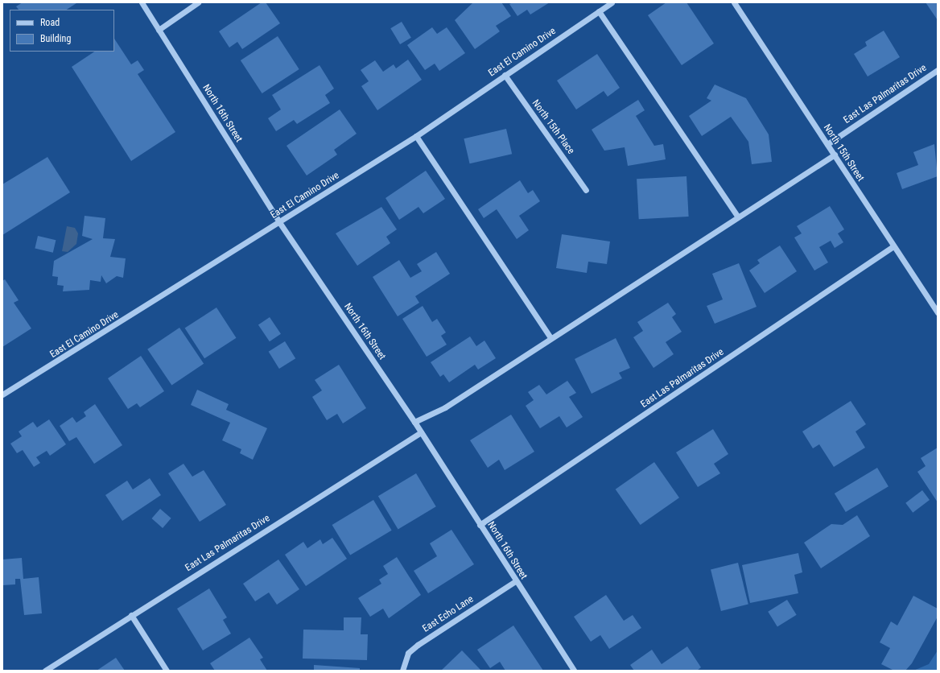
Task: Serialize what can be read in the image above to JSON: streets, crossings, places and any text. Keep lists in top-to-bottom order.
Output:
{
  "streets": {
    "street": [
      "East El Camino Drive",
      "East Las Palmaritas Drive",
      "North 16th Street",
      "North 15th Place",
      "North 15th Street",
      "East Echo Lane"
    ]
  },
  "crossings": [
    ["East El Camino Drive", "North 16th Street"],
    ["East El Camino Drive", "North 15th Place"],
    ["East Las Palmaritas Drive", "North 16th Street"],
    ["East Las Palmaritas Drive", "North 15th Street"],
    ["North 16th Street", "East Echo Lane"]
  ],
  "legend": ["Road", "Building"]
}
